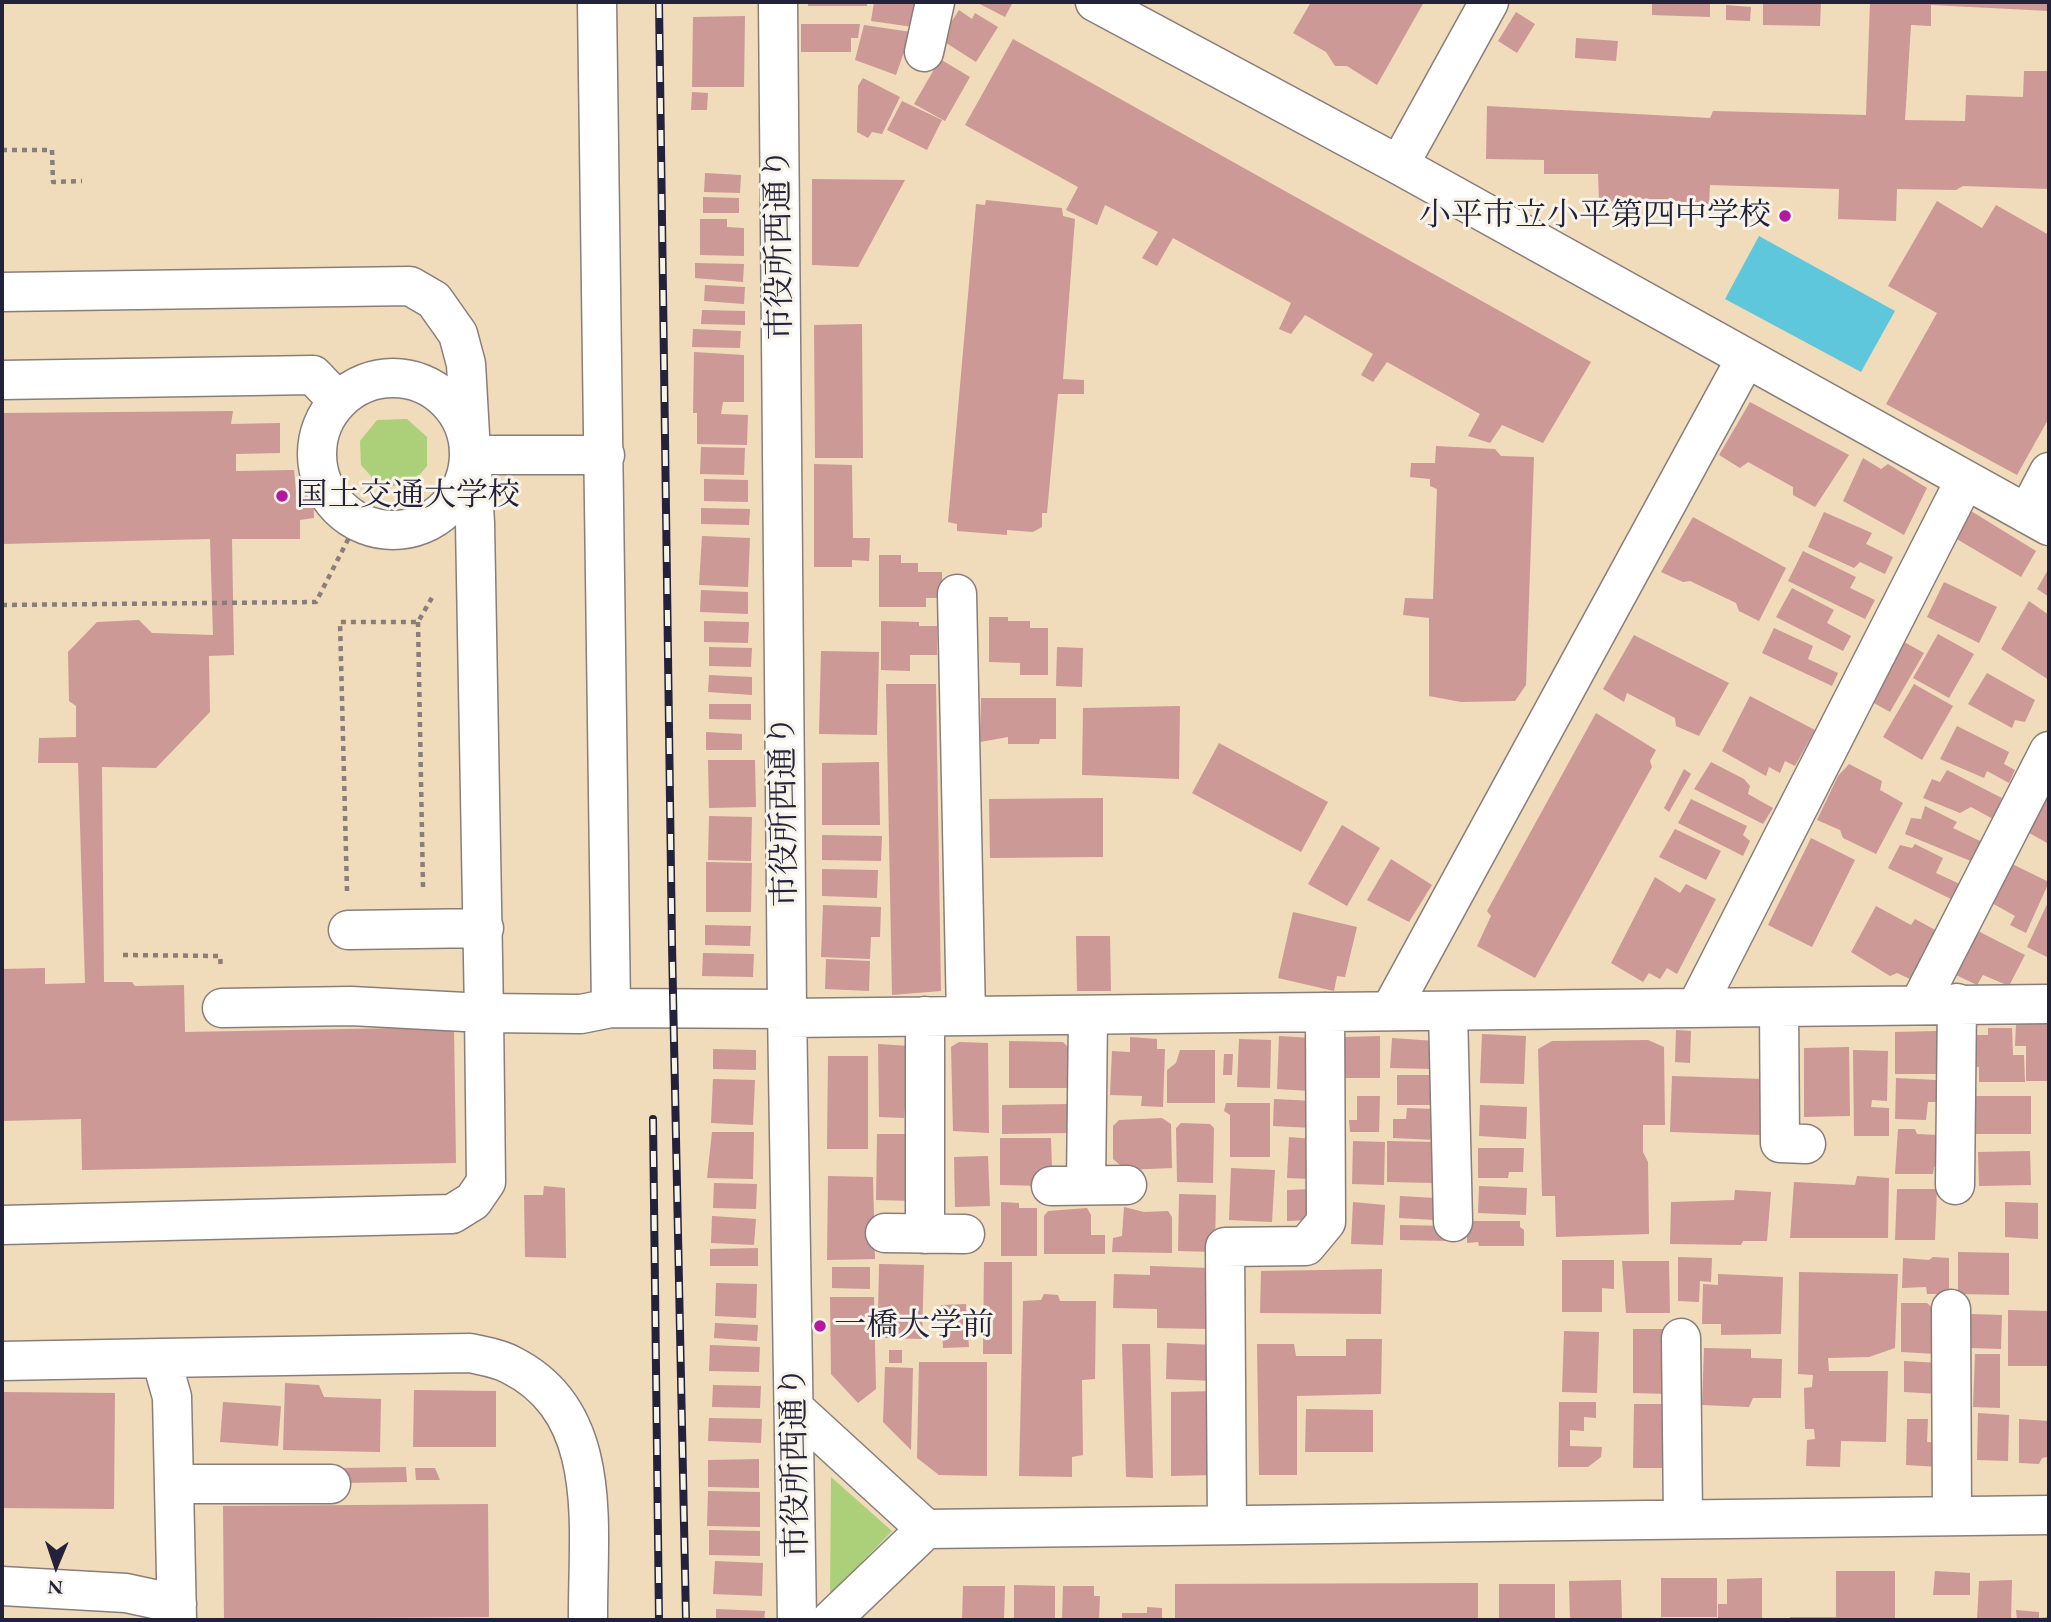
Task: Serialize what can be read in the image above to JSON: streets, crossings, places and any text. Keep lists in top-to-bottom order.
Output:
{
  "streets": {
    "street": ["市役所西通り"]
  },
  "places": ["小平市立小平第四中学校", "国土交通大学校", "一橋大学前"],
  "north": "bottom"
}
